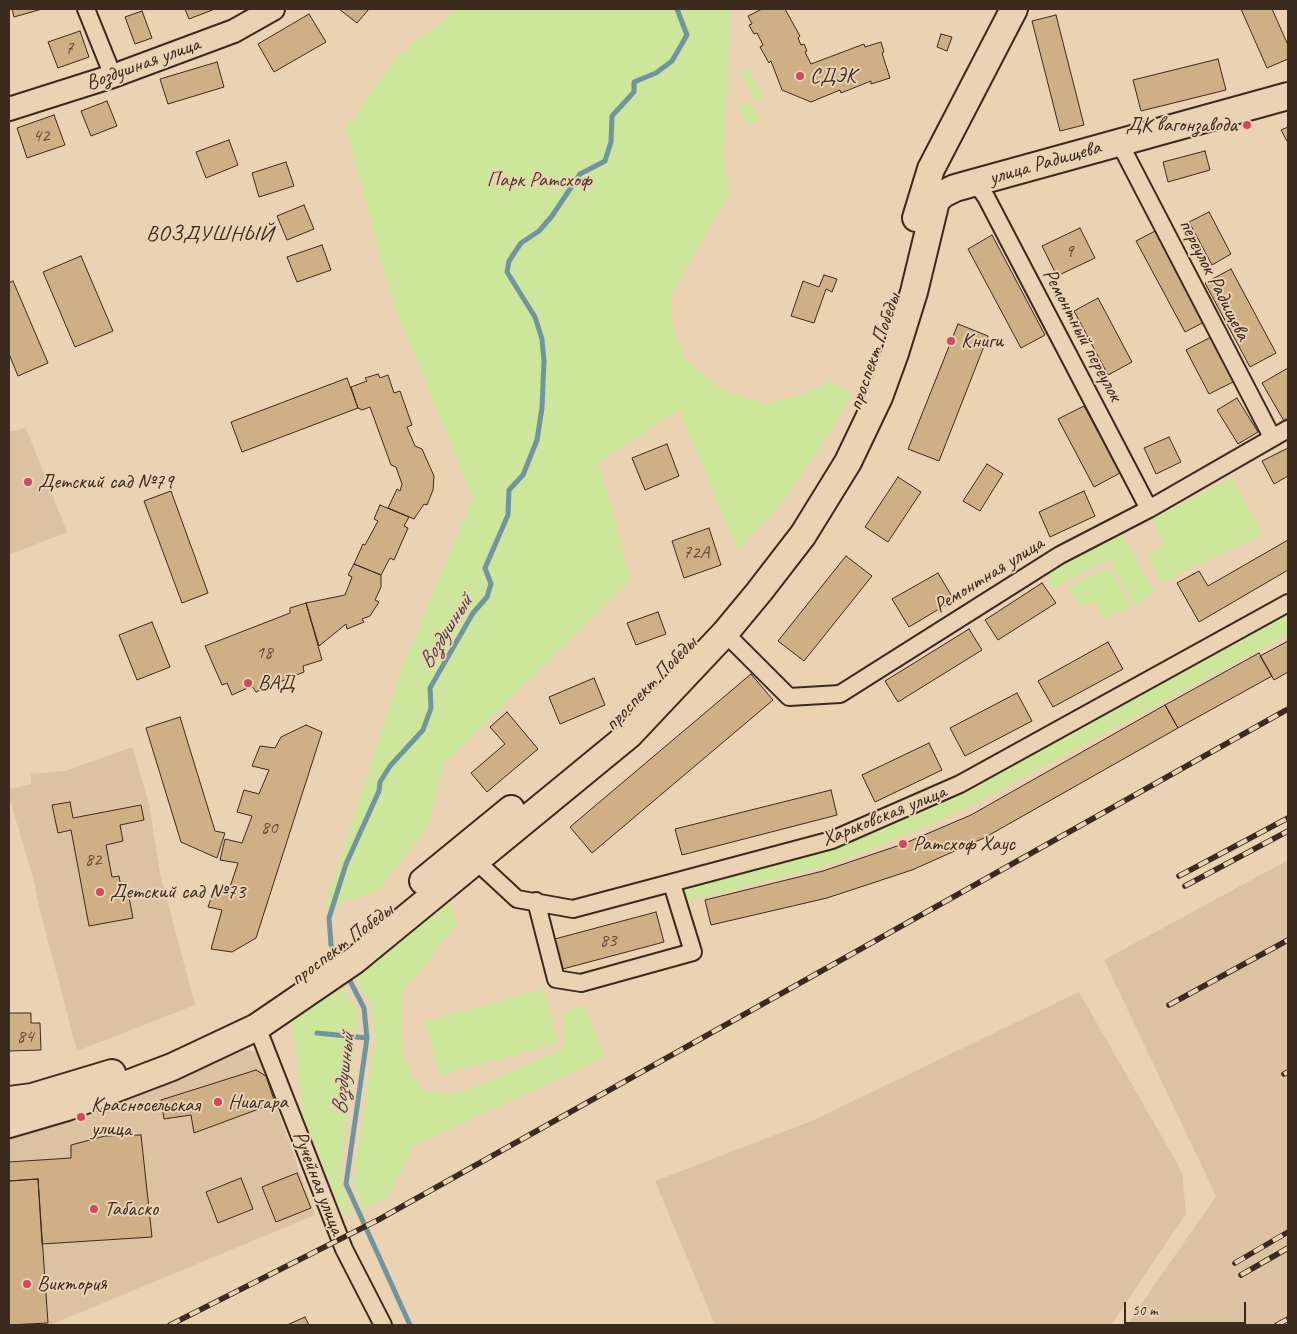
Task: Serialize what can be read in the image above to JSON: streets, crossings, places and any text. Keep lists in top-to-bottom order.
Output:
{
  "streets": {
    "main road": ["улица Радищева", "проспект Победы"],
    "street": [
      "Воздушная улица",
      "переулок Радищева",
      "Ремонтный переулок",
      "Ремонтная улица",
      "Харьковская улица",
      "Ручейная улица"
    ]
  },
  "crossings": [
    ["улица Радищева", "переулок Радищева"],
    ["улица Радищева", "Ремонтный переулок"],
    ["улица Радищева", "проспект Победы"],
    ["переулок Радищева", "Ремонтная улица"],
    ["Ремонтный переулок", "Ремонтная улица"],
    ["проспект Победы", "Ремонтная улица"],
    ["проспект Победы", "Харьковская улица"],
    ["проспект Победы", "Ручейная улица"]
  ],
  "districts": ["ВОЗДУШНЫЙ"],
  "water": ["Воздушный"],
  "parks": ["Парк Ратсхоф"],
  "places": [
    "СДЭК",
    "ДК вагонзавода",
    "Книги",
    "Детский сад №79",
    "ВАД",
    "Ратсхоф Хаус",
    "Детский сад №73",
    "Ниагара",
    "Красносельская улица",
    "Табаско",
    "Виктория"
  ],
  "house_numbers": [
    "7",
    "42",
    "9",
    "72А",
    "18",
    "80",
    "82",
    "83",
    "84"
  ],
  "scale_bar": "50 m"
}
